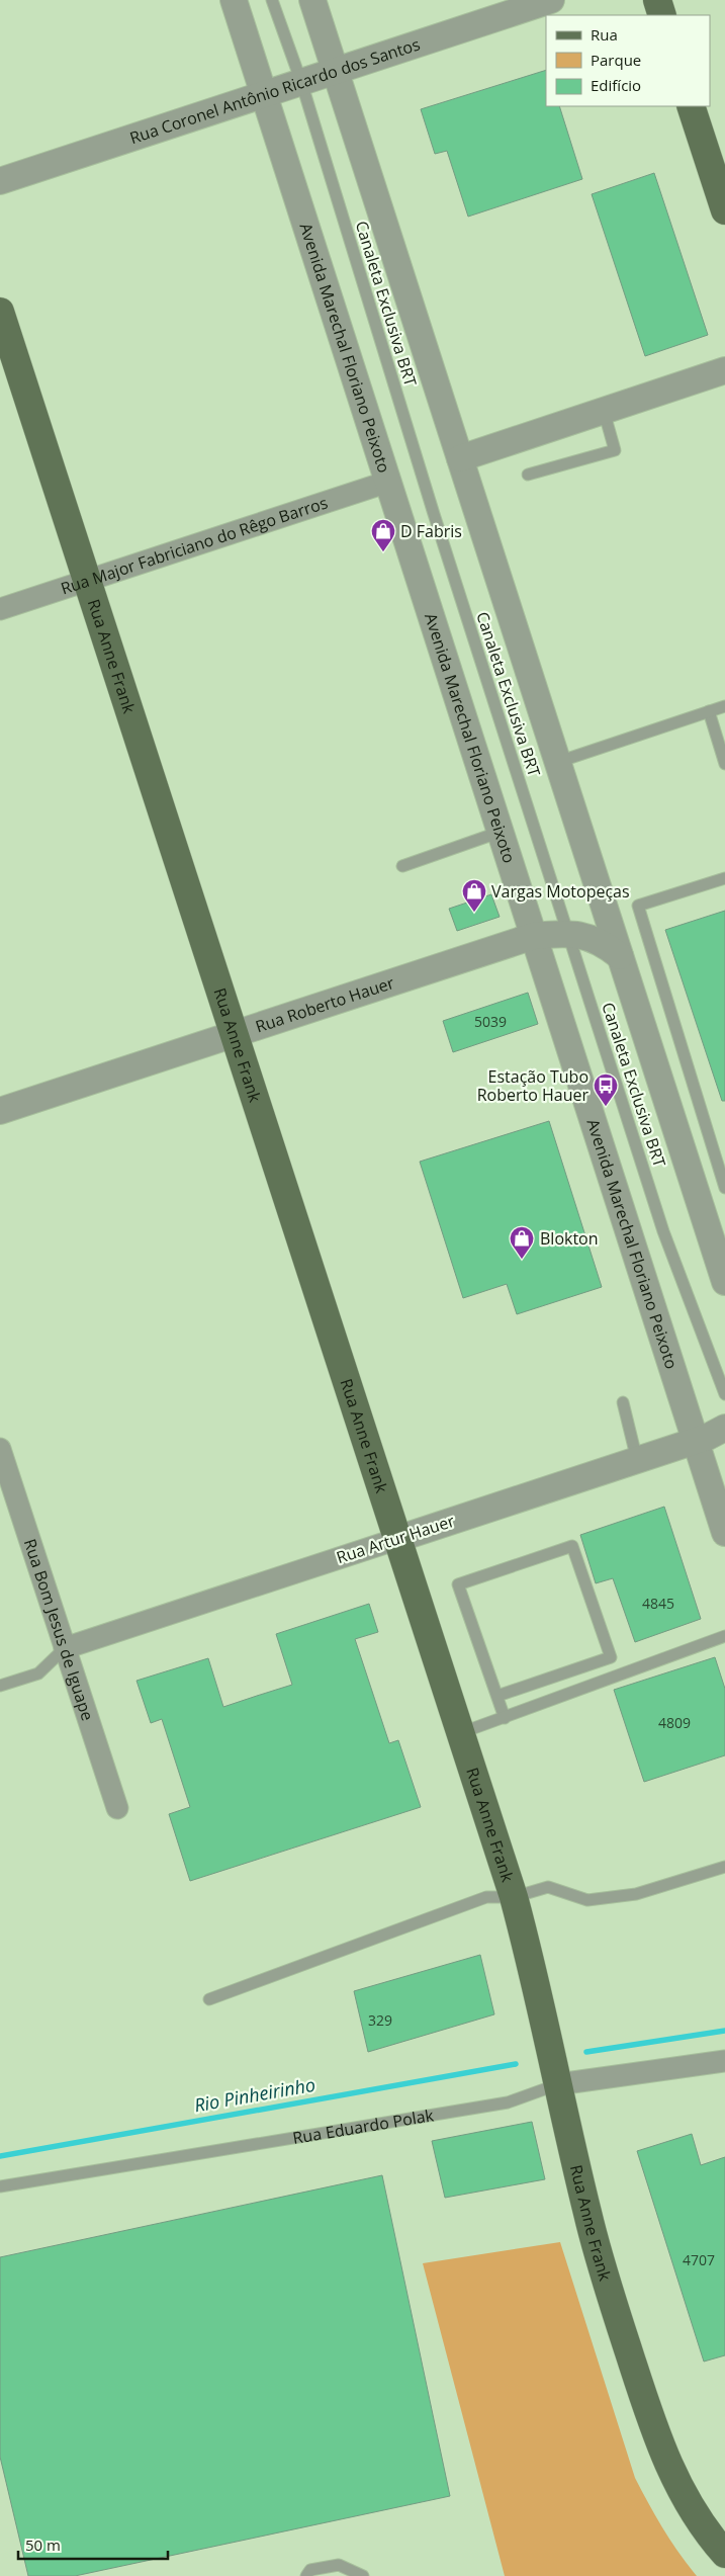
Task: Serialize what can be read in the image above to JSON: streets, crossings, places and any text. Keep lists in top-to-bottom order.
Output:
{
  "streets": {
    "main road": ["Rua Anne Frank"],
    "street": [
      "Rua Coronel Antônio Ricardo dos Santos",
      "Avenida Marechal Floriano Peixoto",
      "Rua Major Fabriciano do Rêgo Barros",
      "Rua Roberto Hauer",
      "Rua Artur Hauer",
      "Rua Bom Jesus de Iguape",
      "Rua Eduardo Polak"
    ],
    "lane": ["Canaleta Exclusiva BRT"]
  },
  "crossings": [
    ["Rua Coronel Antônio Ricardo dos Santos", "Canaleta Exclusiva BRT"],
    ["Rua Coronel Antônio Ricardo dos Santos", "Avenida Marechal Floriano Peixoto"],
    ["Canaleta Exclusiva BRT", "Rua Roberto Hauer"],
    ["Avenida Marechal Floriano Peixoto", "Rua Major Fabriciano do Rêgo Barros"],
    ["Avenida Marechal Floriano Peixoto", "Rua Roberto Hauer"],
    ["Avenida Marechal Floriano Peixoto", "Rua Artur Hauer"],
    ["Rua Major Fabriciano do Rêgo Barros", "Rua Anne Frank"],
    ["Rua Anne Frank", "Rua Roberto Hauer"],
    ["Rua Anne Frank", "Rua Artur Hauer"],
    ["Rua Anne Frank", "Rua Eduardo Polak"],
    ["Rua Artur Hauer", "Rua Bom Jesus de Iguape"]
  ],
  "water": ["Rio Pinheirinho"],
  "places": {
    "shop": ["D Fabris", "Vargas Motopeças", "Blokton"],
    "bus stop": ["Estação Tubo Roberto Hauer"]
  },
  "house_numbers": [
    "5039",
    "4845",
    "4809",
    "329",
    "4707"
  ],
  "legend": ["Rua", "Parque", "Edifício"],
  "scale_bar": "50 m"
}
